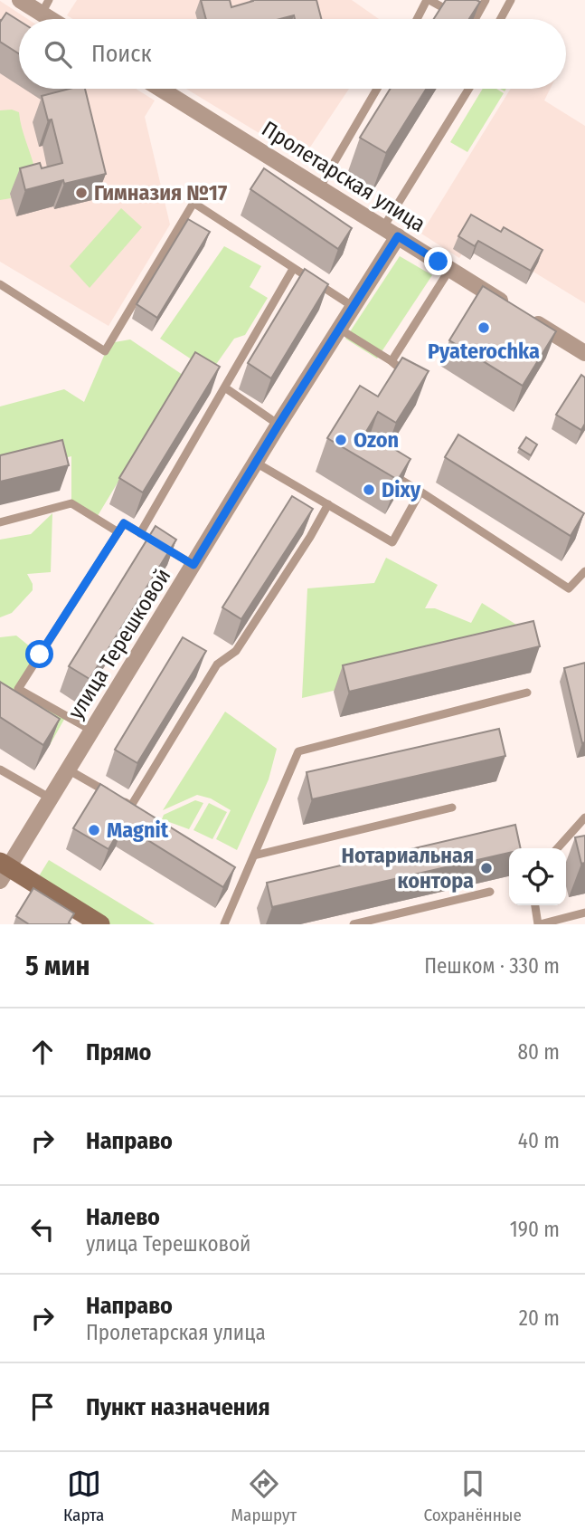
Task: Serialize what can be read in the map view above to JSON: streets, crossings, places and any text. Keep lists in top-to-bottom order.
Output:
{
  "streets": {
    "street": ["Пролетарская улица", "улица Терешковой"]
  },
  "crossings": [
    ["Пролетарская улица", "улица Терешковой"]
  ],
  "places": [
    "Гимназия №17",
    "Pyaterochka",
    "Ozon",
    "Dixy",
    "Magnit",
    "Нотариальная контора"
  ],
  "page": {
    "search": "Поиск",
    "heading": ["5 мин", "Пешком · 330 m"],
    "list": [
      ["Прямо", "80 m"],
      ["Направо", "40 m"],
      ["Налево", "улица Терешковой", "190 m"],
      ["Направо", "Пролетарская улица", "20 m"],
      "Пункт назначения"
    ],
    "nav": ["Карта", "Маршрут", "Сохранённые"]
  }
}
